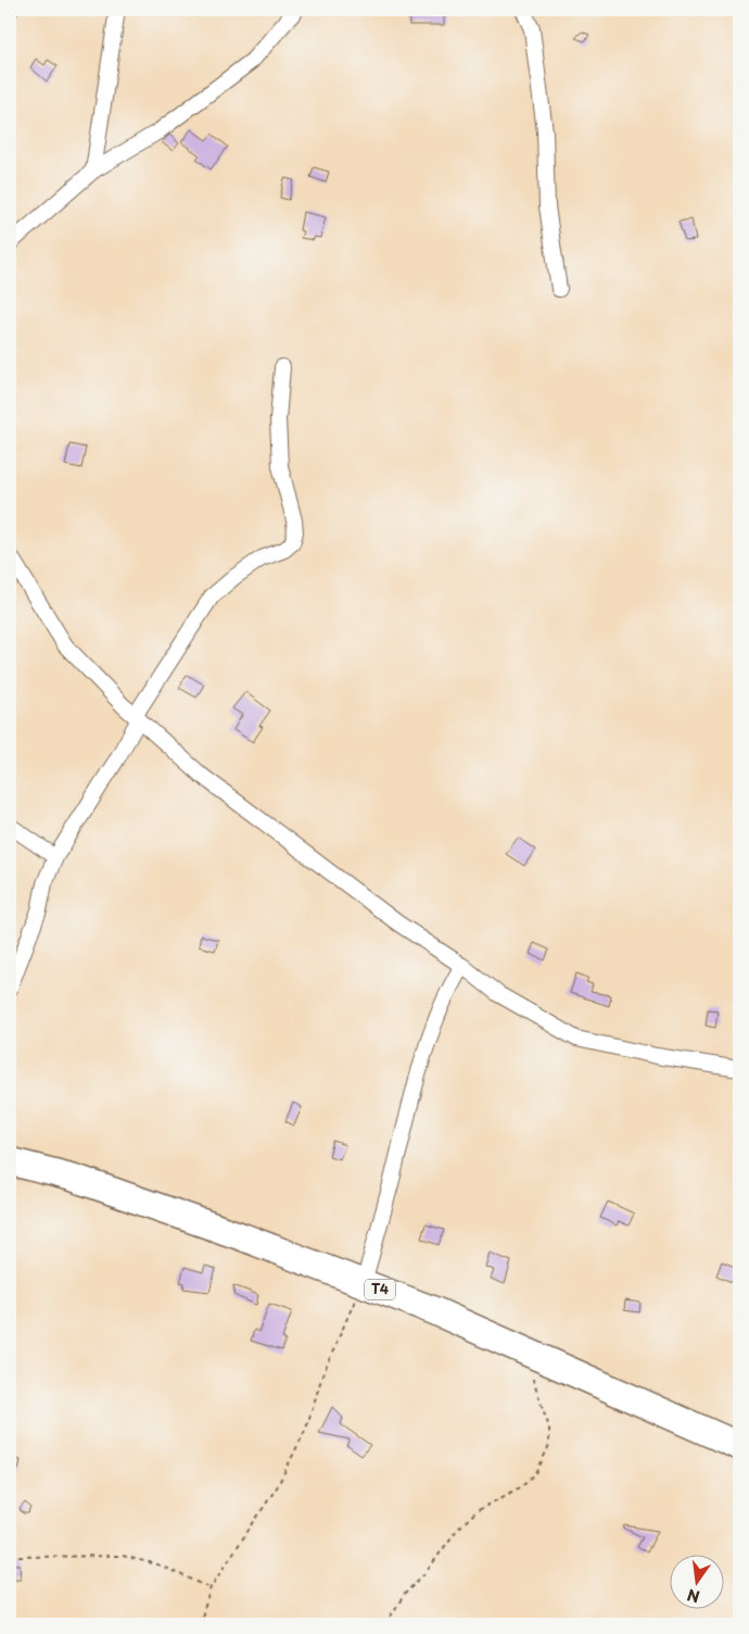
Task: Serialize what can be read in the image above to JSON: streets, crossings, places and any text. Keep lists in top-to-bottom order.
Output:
{
  "streets": {
    "highway": ["T4"]
  },
  "north": "bottom"
}
